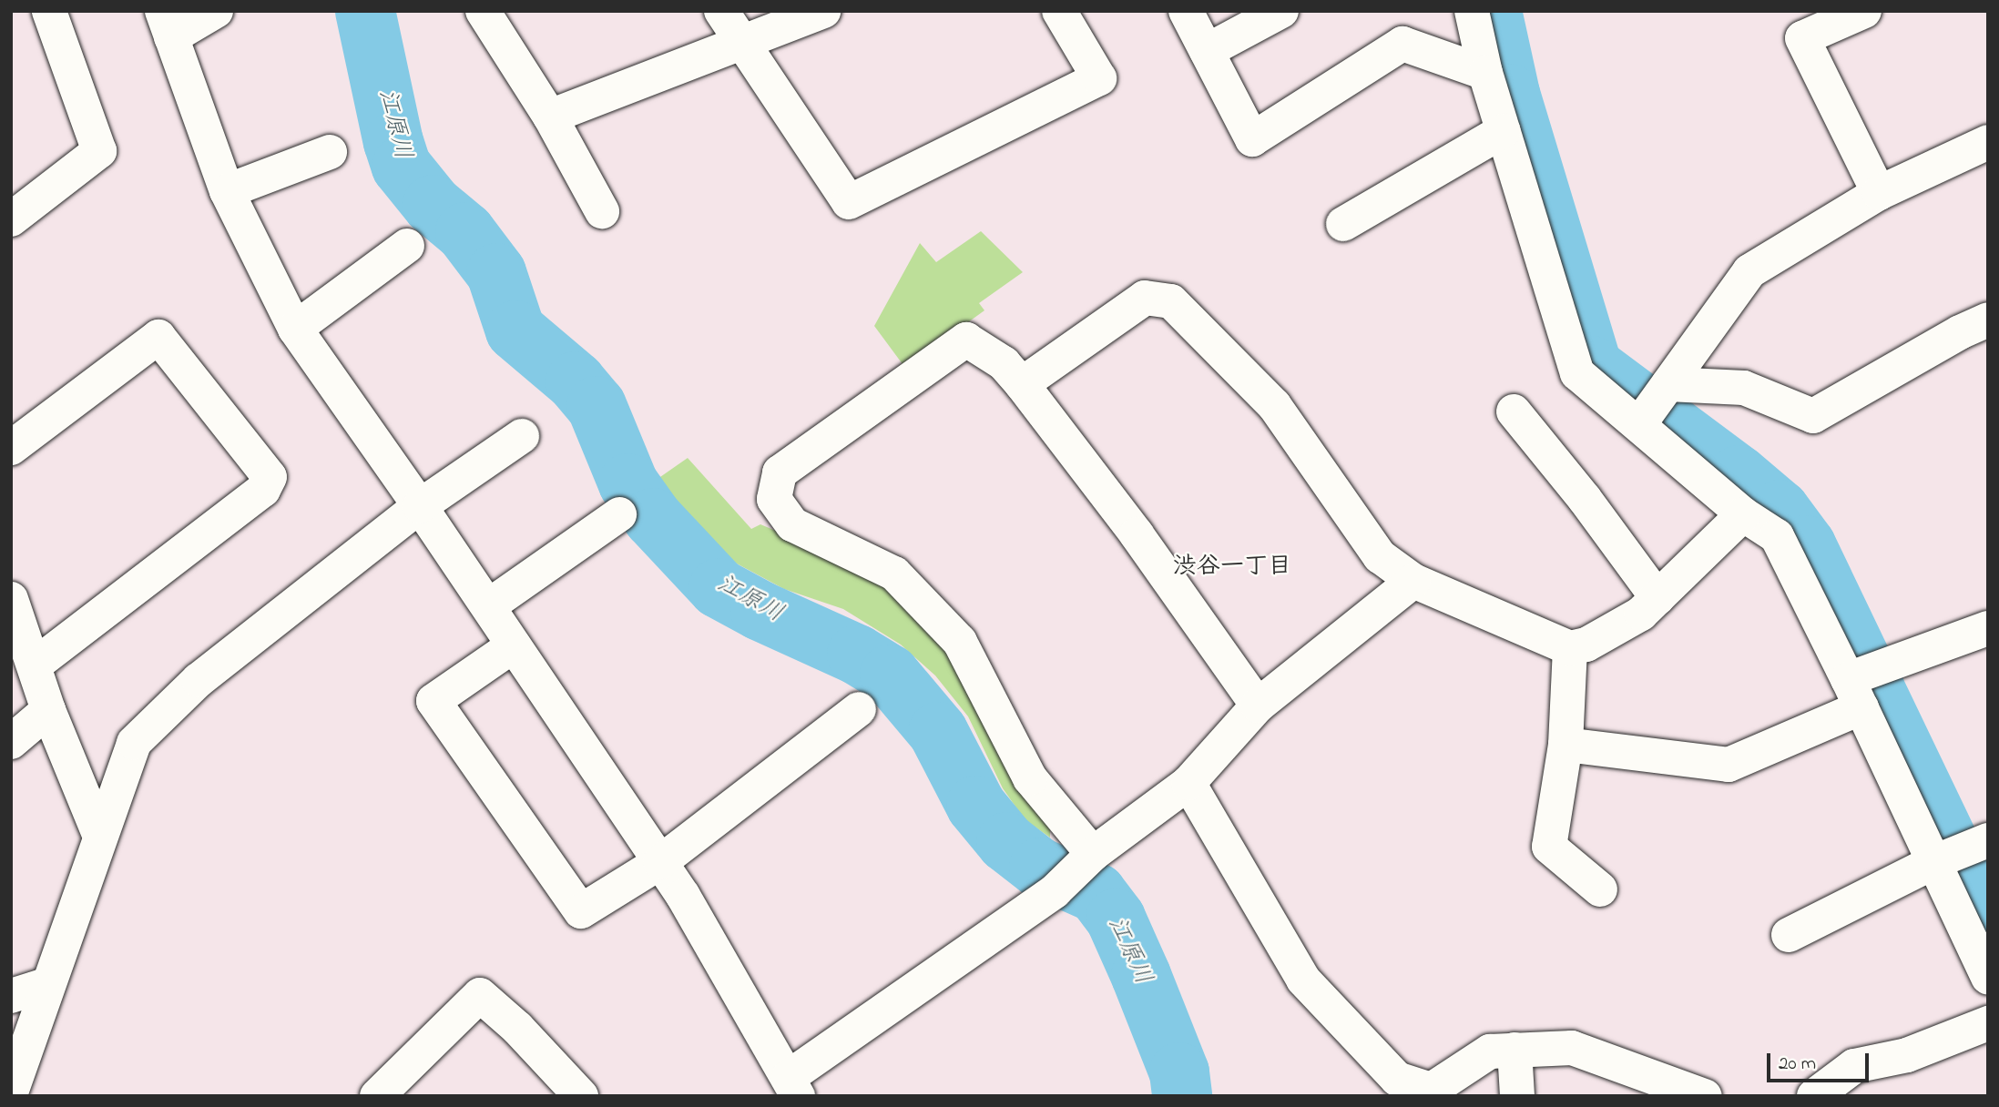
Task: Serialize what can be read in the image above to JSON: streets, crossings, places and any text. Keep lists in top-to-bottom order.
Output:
{
  "districts": ["渋谷一丁目"],
  "water": ["江原川"],
  "scale_bar": "20 m"
}
